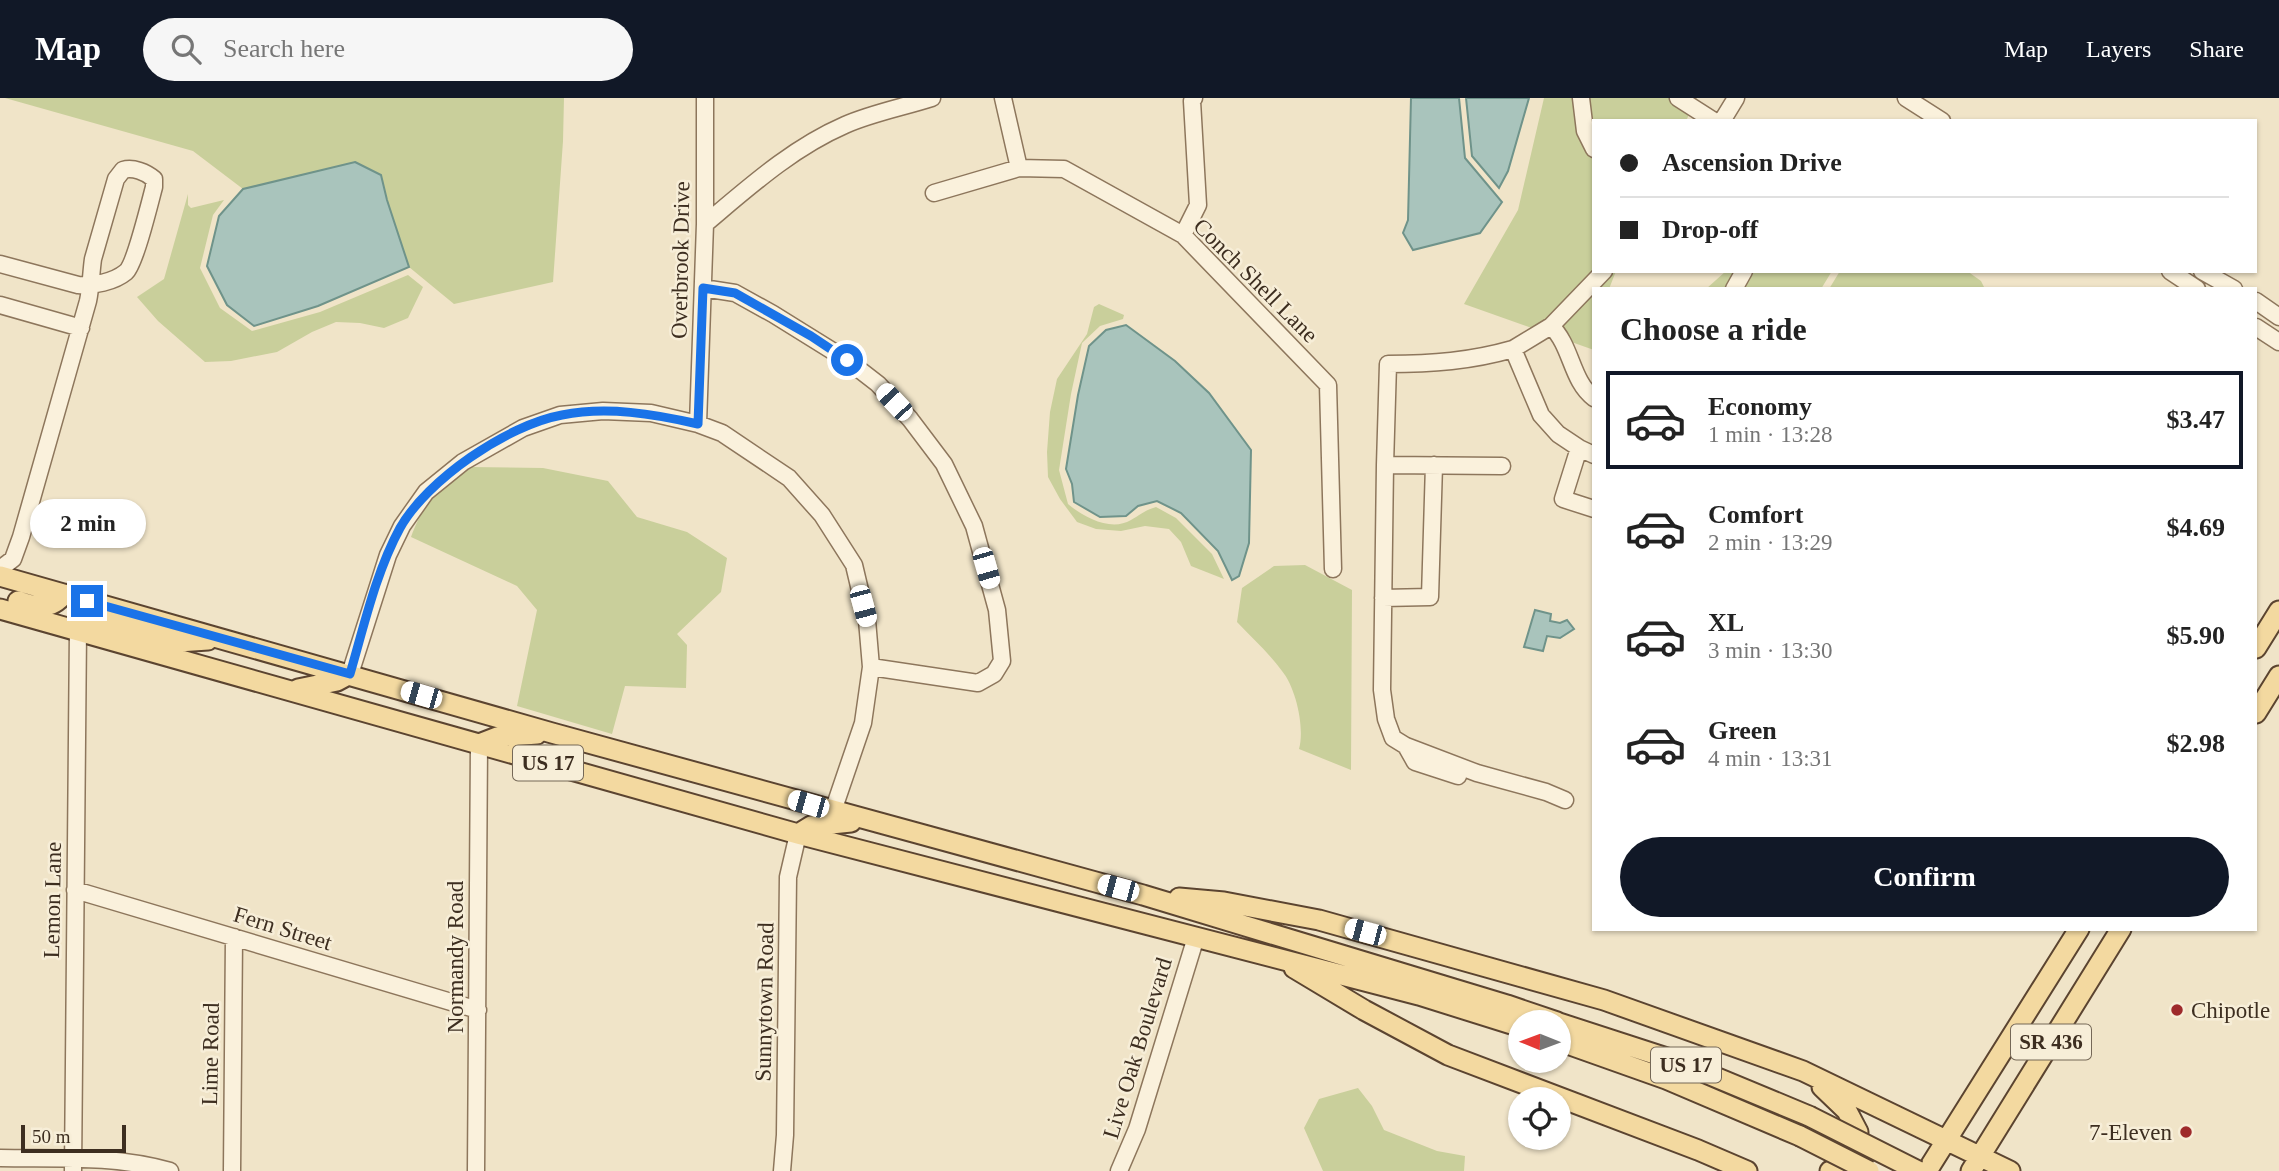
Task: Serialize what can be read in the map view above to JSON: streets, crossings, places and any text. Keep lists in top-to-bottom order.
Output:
{
  "streets": {
    "main road": ["US 17", "SR 436"],
    "street": [
      "Overbrook Drive",
      "Conch Shell Lane",
      "Lemon Lane",
      "Fern Street",
      "Normandy Road",
      "Sunnytown Road",
      "Live Oak Boulevard",
      "Lime Road"
    ]
  },
  "crossings": [
    ["US 17", "Lemon Lane"],
    ["US 17", "Normandy Road"],
    ["US 17", "Sunnytown Road"],
    ["US 17", "Live Oak Boulevard"],
    ["Lemon Lane", "Fern Street"],
    ["Fern Street", "Normandy Road"],
    ["Fern Street", "Lime Road"]
  ],
  "places": ["Chipotle", "7-Eleven"],
  "scale_bar": "50 m",
  "north": "left",
  "page": {
    "header": "Map",
    "search": "Search here",
    "nav": ["Map", "Layers", "Share"],
    "banner": ["Ascension Drive", "Drop-off"],
    "heading": "Choose a ride",
    "list": [
      {
        "name": "Economy",
        "note": "1 min · 13:28",
        "value": "$3.47"
      },
      {
        "name": "Comfort",
        "note": "2 min · 13:29",
        "value": "$4.69"
      },
      {
        "name": "XL",
        "note": "3 min · 13:30",
        "value": "$5.90"
      },
      {
        "name": "Green",
        "note": "4 min · 13:31",
        "value": "$2.98"
      }
    ],
    "bubble": "2 min",
    "buttons": "Confirm",
    "scale": "50 m"
  }
}
